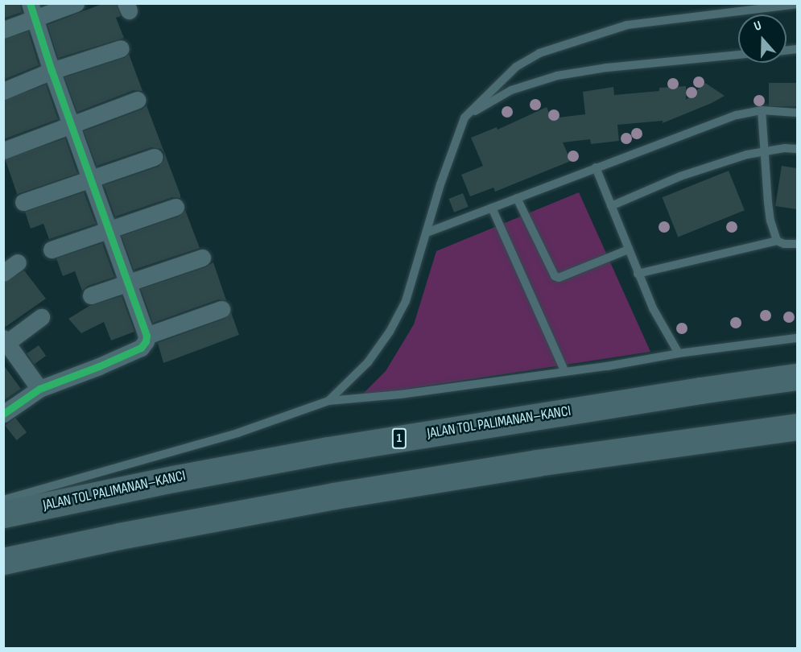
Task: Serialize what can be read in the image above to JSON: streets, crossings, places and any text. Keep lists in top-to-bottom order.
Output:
{
  "streets": {
    "highway": ["JALAN TOL PALIMANAN–KANCI", "1"]
  },
  "north": "top"
}
